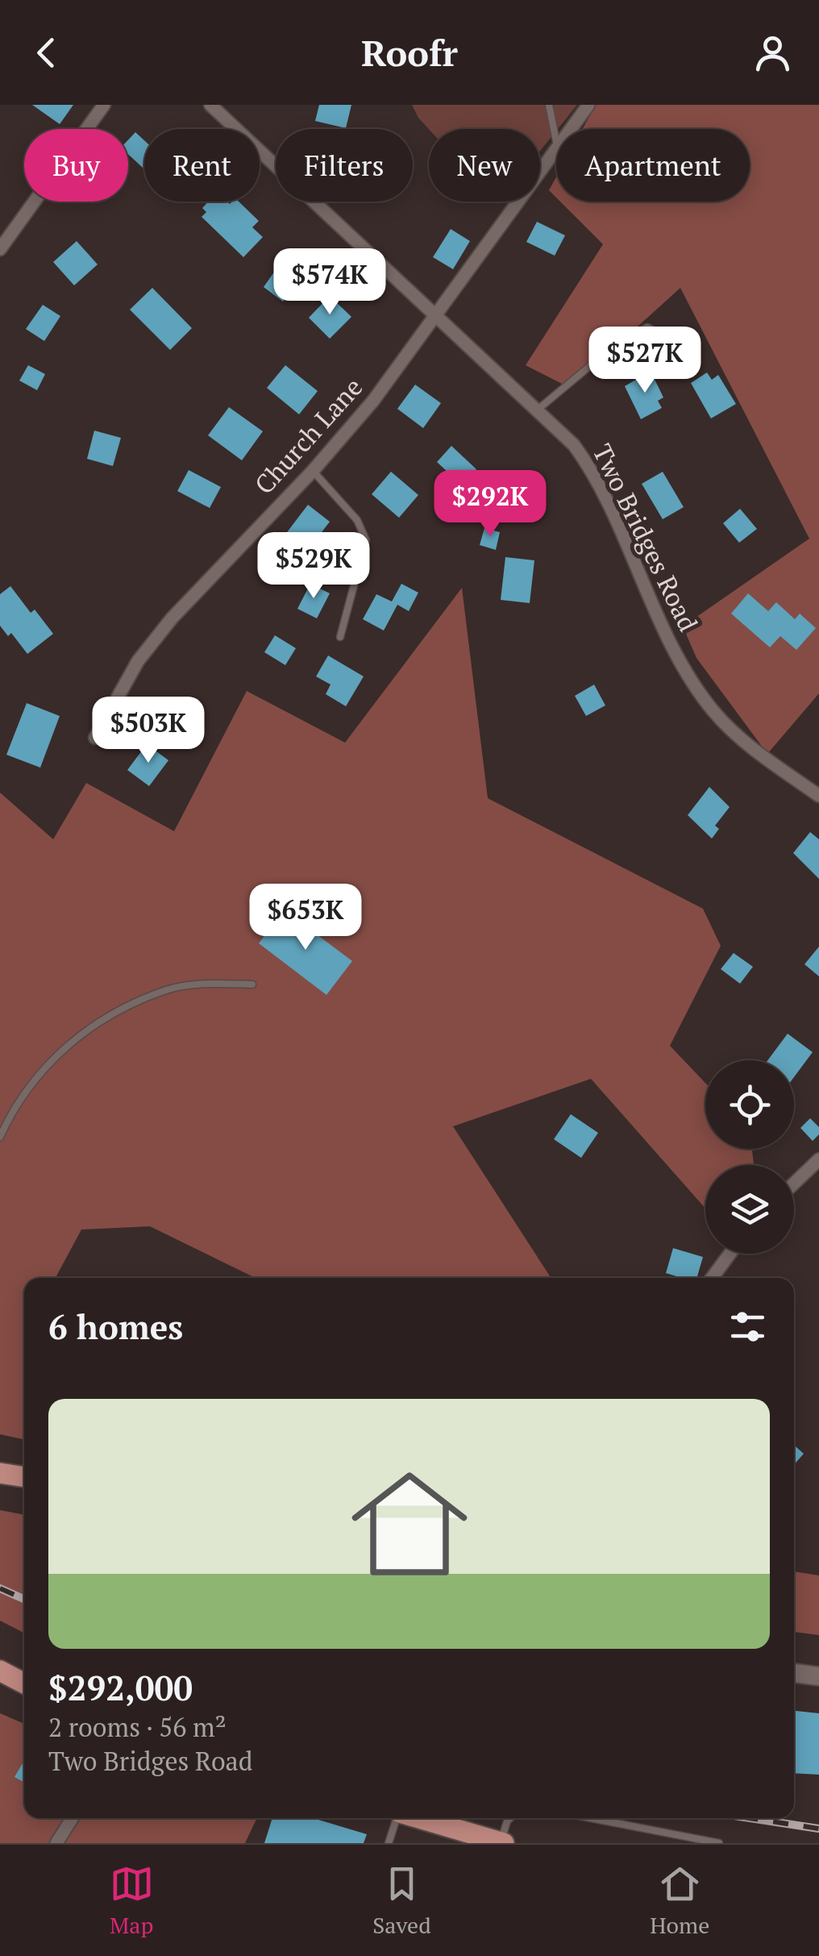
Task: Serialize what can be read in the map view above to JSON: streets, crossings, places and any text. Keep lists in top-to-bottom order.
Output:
{
  "streets": {
    "street": ["Church Lane", "Two Bridges Road"]
  },
  "crossings": [
    ["Church Lane", "Two Bridges Road"]
  ],
  "page": {
    "header": "Roofr",
    "chip": [
      "Buy",
      "Rent",
      "Filters",
      "New",
      "Apartment"
    ],
    "price": [
      "$574K",
      "$527K",
      "$292K",
      "$529K",
      "$503K",
      "$653K"
    ],
    "heading": "6 homes",
    "list": [
      {
        "name": "$292,000",
        "note": "2 rooms · 56 m² · Two Bridges Road"
      }
    ],
    "tabs": ["Map", "Saved", "Home"]
  }
}
